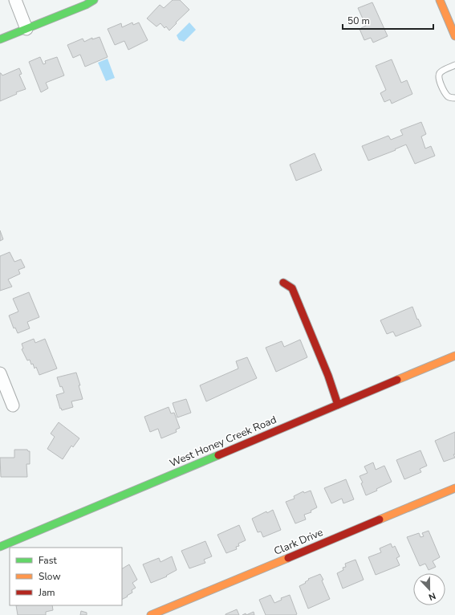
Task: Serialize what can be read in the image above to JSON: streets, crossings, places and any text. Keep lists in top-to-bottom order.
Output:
{
  "streets": {
    "street": ["West Honey Creek Road", "Clark Drive"]
  },
  "legend": ["Fast", "Slow", "Jam"],
  "scale_bar": "50 m",
  "north": "bottom"
}
